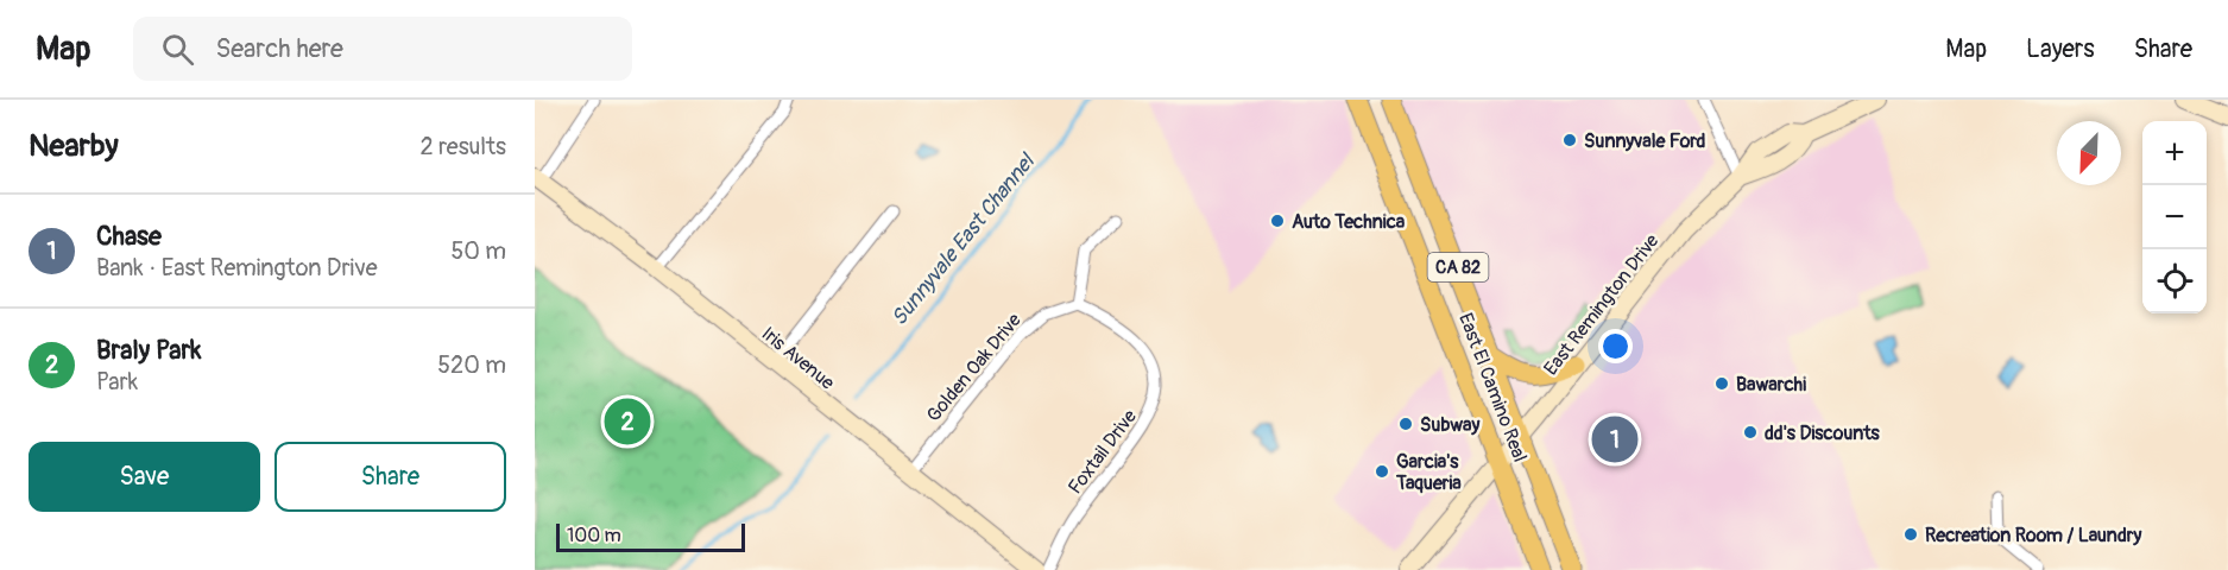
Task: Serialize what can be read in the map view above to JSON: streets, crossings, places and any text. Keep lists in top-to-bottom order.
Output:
{
  "streets": {
    "main road": [
      "CA 82",
      "East Remington Drive",
      "Iris Avenue",
      "East El Camino Real"
    ],
    "street": ["Golden Oak Drive", "Foxtail Drive"]
  },
  "crossings": [
    ["East Remington Drive", "East El Camino Real"],
    ["Iris Avenue", "Golden Oak Drive"],
    ["Golden Oak Drive", "Foxtail Drive"]
  ],
  "water": ["Sunnyvale East Channel"],
  "places": [
    "Sunnyvale Ford",
    "Auto Technica",
    "Bawarchi",
    "Subway",
    "dd's Discounts",
    "Garcia's Taqueria",
    "Recreation Room / Laundry"
  ],
  "scale_bar": "100 m",
  "north": "bottom left",
  "page": {
    "header": "Map",
    "search": "Search here",
    "nav": ["Map", "Layers", "Share"],
    "heading": ["Nearby", "2 results"],
    "map_buttons": ["+", "−"],
    "list": [
      {
        "mark": "1",
        "name": "Chase",
        "note": "Bank · East Remington Drive",
        "value": "50 m"
      },
      {
        "mark": "2",
        "name": "Braly Park",
        "note": "Park",
        "value": "520 m"
      }
    ],
    "pins": ["2", "1"],
    "buttons": ["Save", "Share"],
    "scale": "100 m"
  }
}
